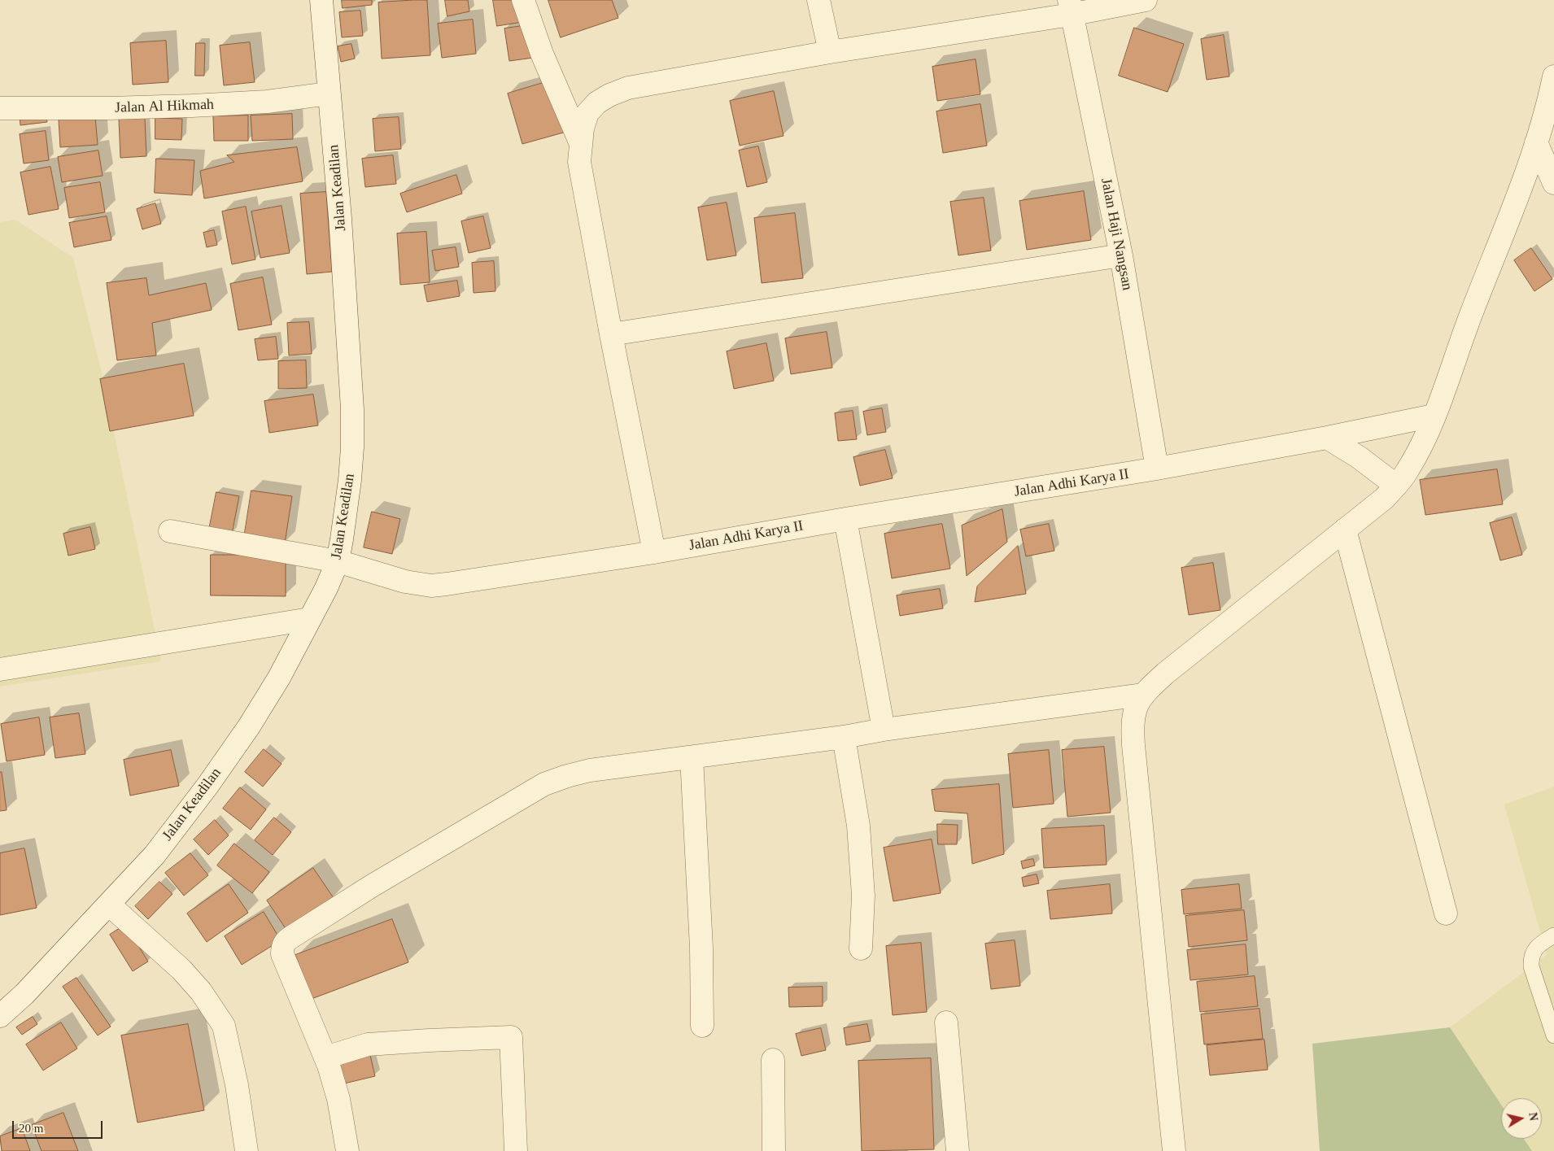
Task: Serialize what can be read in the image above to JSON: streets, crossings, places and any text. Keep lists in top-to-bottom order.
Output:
{
  "streets": {
    "street": [
      "Jalan Al Hikmah",
      "Jalan Keadilan",
      "Jalan Haji Nangsan",
      "Jalan Adhi Karya II"
    ]
  },
  "crossings": [
    ["Jalan Al Hikmah", "Jalan Keadilan"],
    ["Jalan Keadilan", "Jalan Adhi Karya II"],
    ["Jalan Haji Nangsan", "Jalan Adhi Karya II"]
  ],
  "scale_bar": "20 m",
  "north": "right"
}
